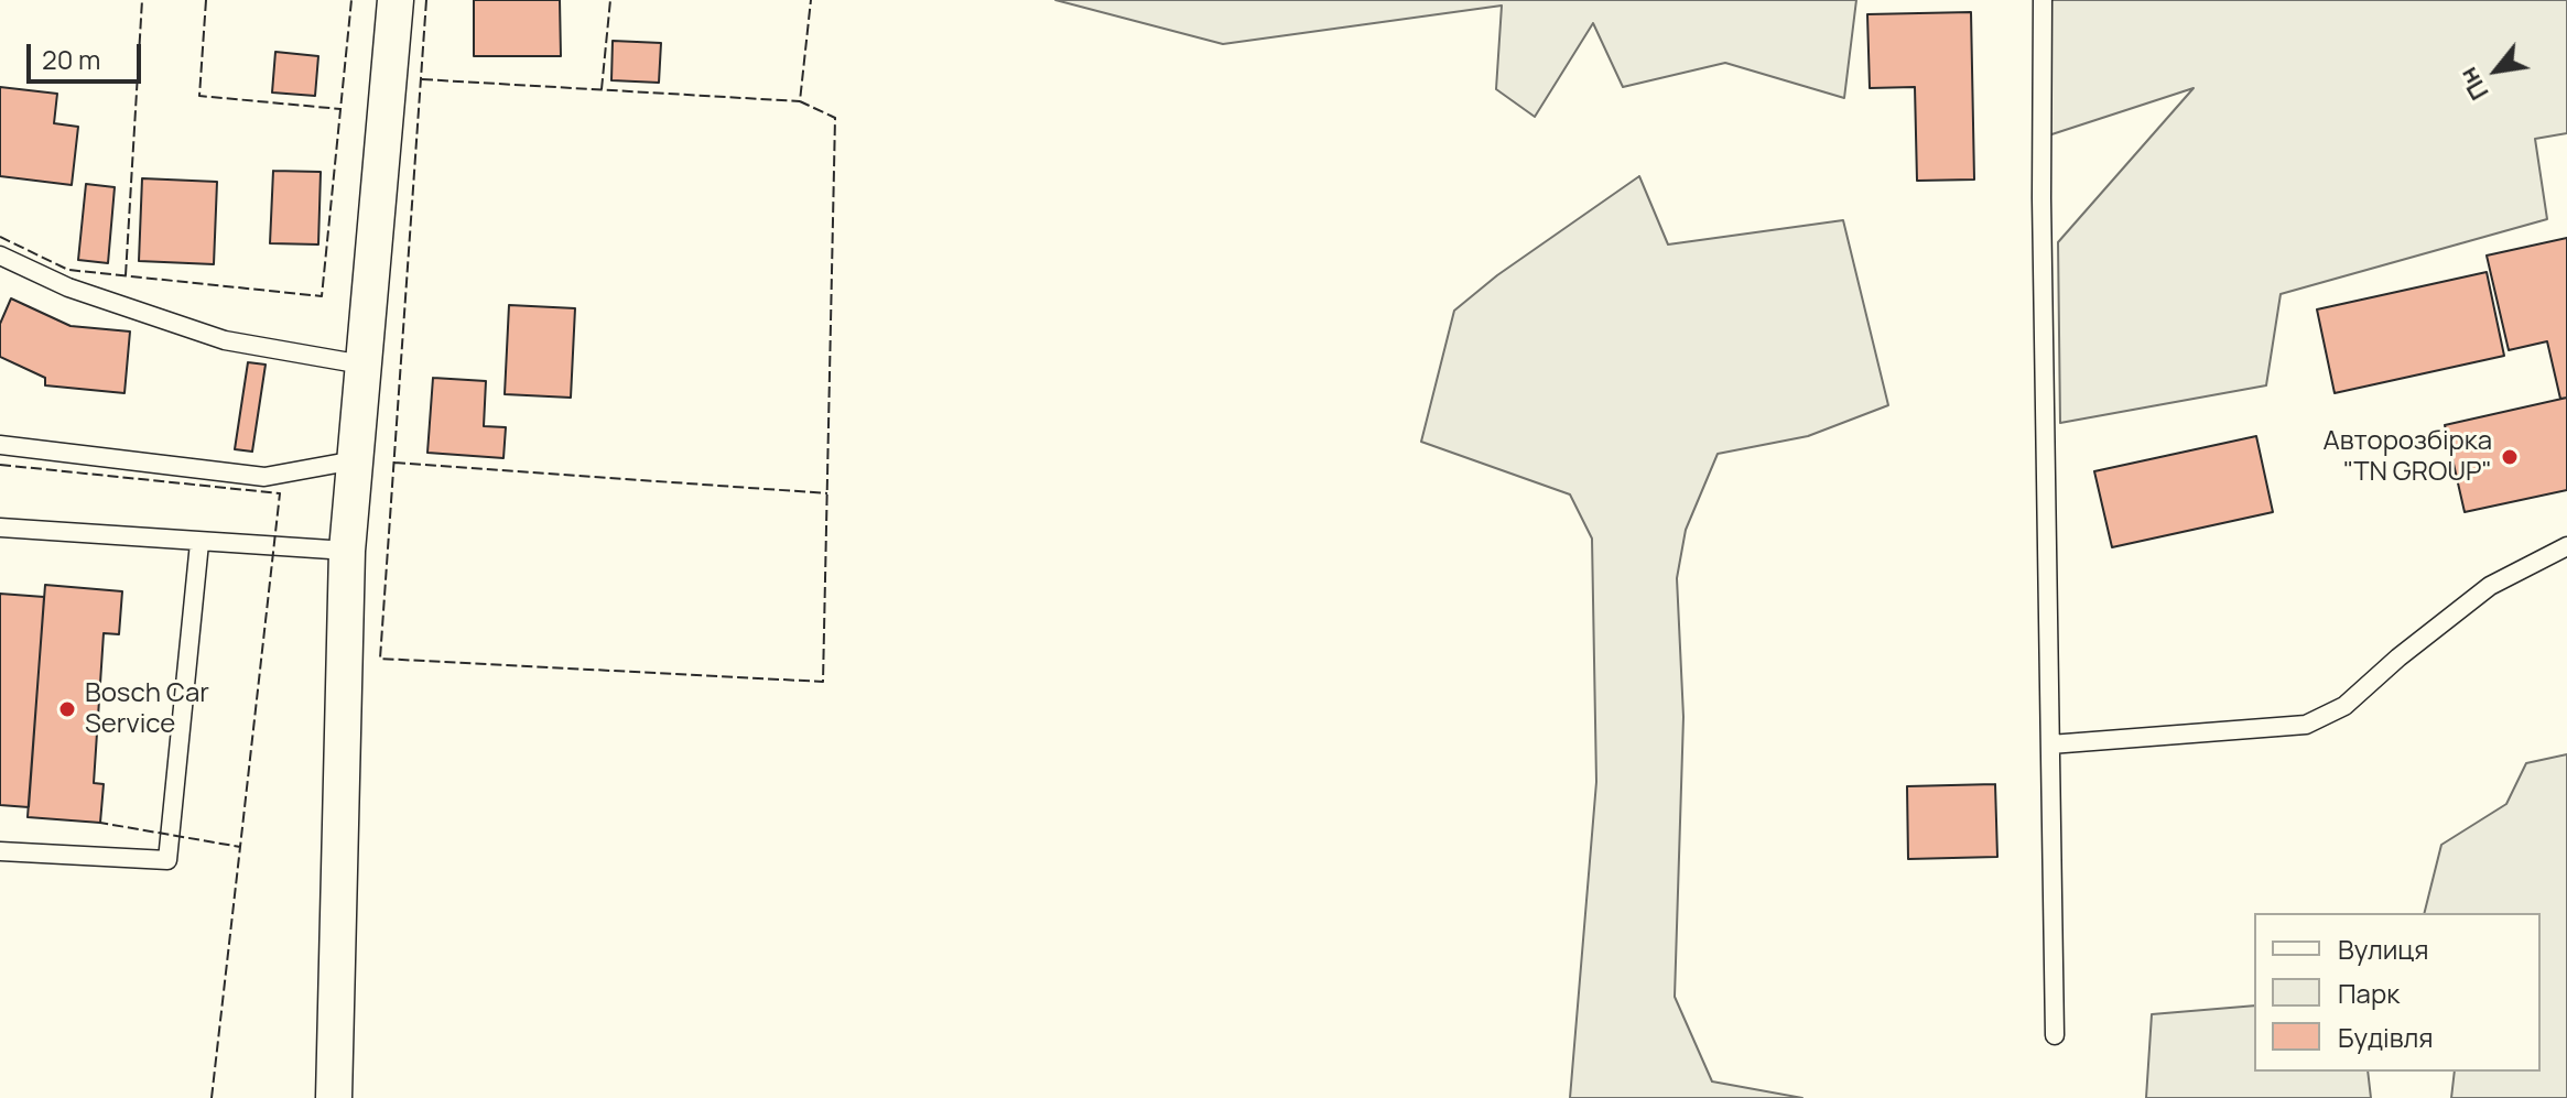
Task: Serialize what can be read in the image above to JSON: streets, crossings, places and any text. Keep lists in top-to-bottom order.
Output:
{
  "places": ["Авторозбірка \"TN GROUP\"", "Bosch Car Service"],
  "legend": ["Вулиця", "Парк", "Будівля"],
  "scale_bar": "20 m",
  "north": "bottom left"
}
